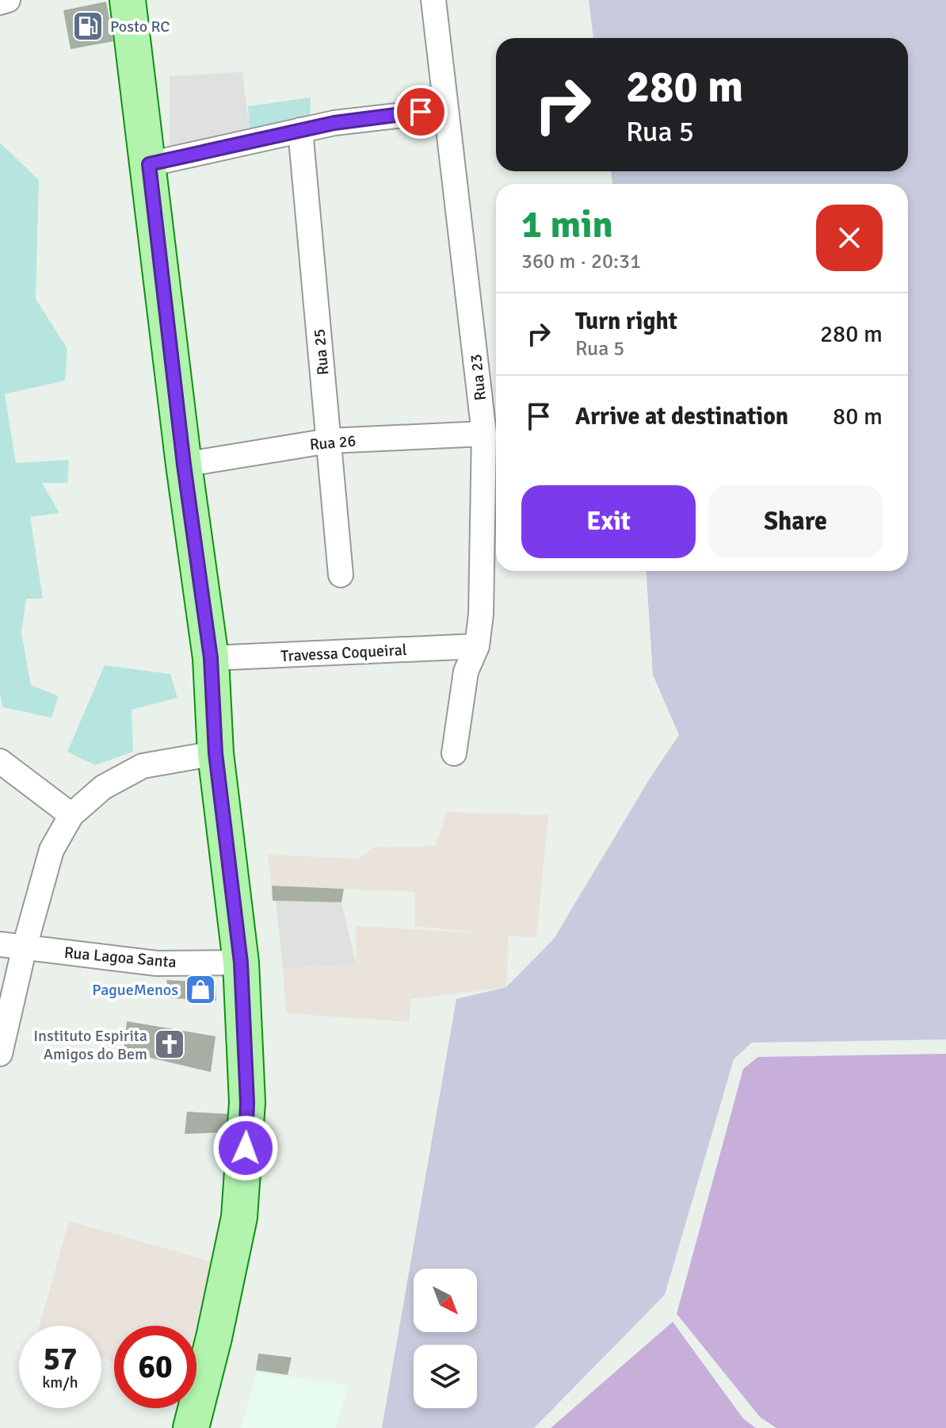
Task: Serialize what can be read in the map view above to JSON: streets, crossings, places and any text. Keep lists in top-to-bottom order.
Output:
{
  "streets": {
    "street": [
      "Rua 25",
      "Rua 23",
      "Rua 26",
      "Travessa Coqueiral",
      "Rua Lagoa Santa"
    ]
  },
  "crossings": [
    ["Rua 25", "Rua 26"],
    ["Rua 23", "Rua 26"],
    ["Rua 23", "Travessa Coqueiral"]
  ],
  "places": {
    "fuel station": ["Posto RC"],
    "shop": ["PagueMenos"],
    "church": ["Instituto Espirita Amigos do Bem"]
  },
  "north": "bottom right",
  "page": {
    "turn": ["280 m", "Rua 5"],
    "heading": ["1 min", "360 m · 20:31"],
    "list": [
      {
        "name": "Turn right",
        "note": "Rua 5",
        "value": "280 m"
      },
      {
        "name": "Arrive at destination",
        "value": "80 m"
      }
    ],
    "buttons": ["Exit", "Share"],
    "speed": "57 km/h",
    "limit": "60"
  }
}
